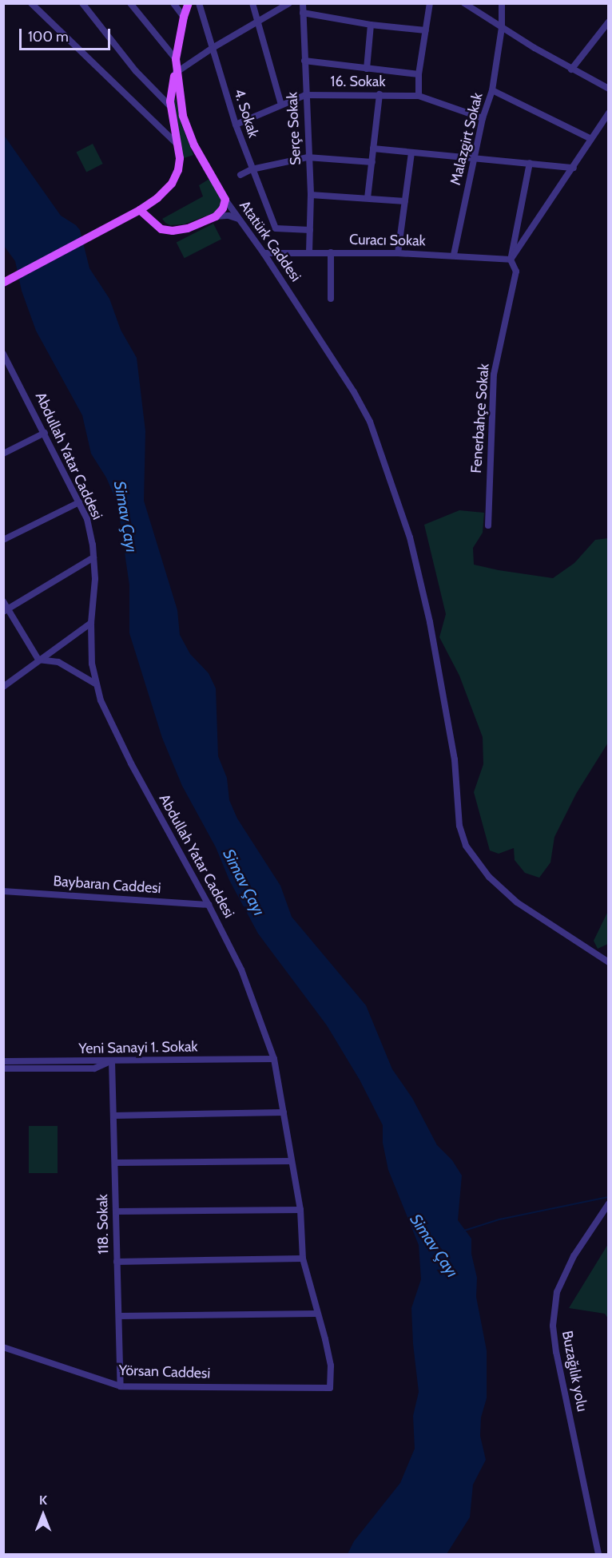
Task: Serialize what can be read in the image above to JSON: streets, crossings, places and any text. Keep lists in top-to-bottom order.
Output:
{
  "streets": {
    "main road": ["Atatürk Caddesi"],
    "street": [
      "16. Sokak",
      "4. Sokak",
      "Serçe Sokak",
      "Malazgirt Sokak",
      "Curacı Sokak",
      "Fenerbahçe Sokak",
      "Abdullah Yatar Caddesi",
      "Baybaran Caddesi",
      "Yeni Sanayi 1. Sokak",
      "118. Sokak",
      "Buzağılık yolu",
      "Yörsan Caddesi"
    ]
  },
  "crossings": [
    ["16. Sokak", "4. Sokak"],
    ["16. Sokak", "Serçe Sokak"],
    ["16. Sokak", "Malazgirt Sokak"],
    ["4. Sokak", "Serçe Sokak"],
    ["Serçe Sokak", "Curacı Sokak"],
    ["Malazgirt Sokak", "Curacı Sokak"],
    ["Curacı Sokak", "Atatürk Caddesi"],
    ["Curacı Sokak", "Fenerbahçe Sokak"],
    ["Abdullah Yatar Caddesi", "Baybaran Caddesi"],
    ["Abdullah Yatar Caddesi", "Yeni Sanayi 1. Sokak"],
    ["Abdullah Yatar Caddesi", "Yörsan Caddesi"],
    ["Yeni Sanayi 1. Sokak", "118. Sokak"],
    ["118. Sokak", "Yörsan Caddesi"]
  ],
  "water": ["Simav Çayı"],
  "scale_bar": "100 m",
  "north": "top"
}
